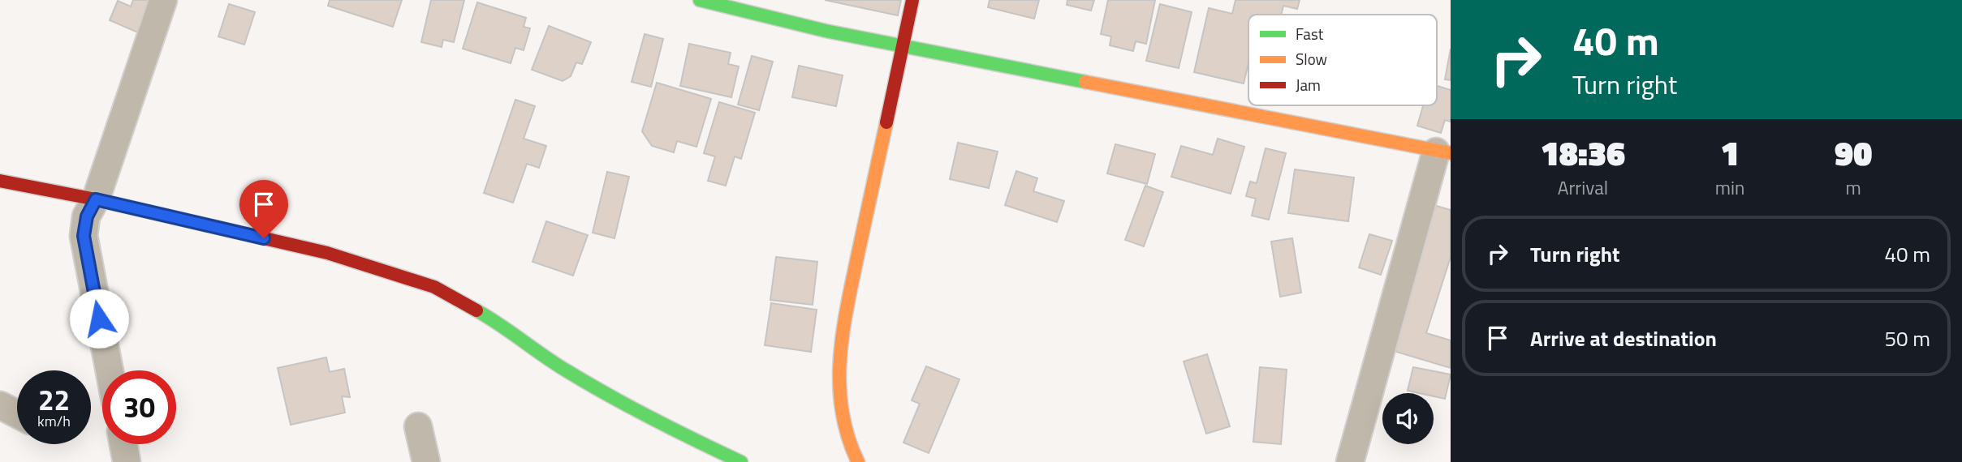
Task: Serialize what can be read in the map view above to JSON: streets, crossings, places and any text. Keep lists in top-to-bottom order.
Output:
{
  "legend": ["Fast", "Slow", "Jam"],
  "page": {
    "turn": ["40 m", "Turn right"],
    "eta": [
      "18:36",
      "Arrival",
      "1",
      "min",
      "90",
      "m"
    ],
    "list": [
      {
        "name": "Turn right",
        "value": "40 m"
      },
      {
        "name": "Arrive at destination",
        "value": "50 m"
      }
    ],
    "speed": "22 km/h",
    "limit": "30"
  }
}
